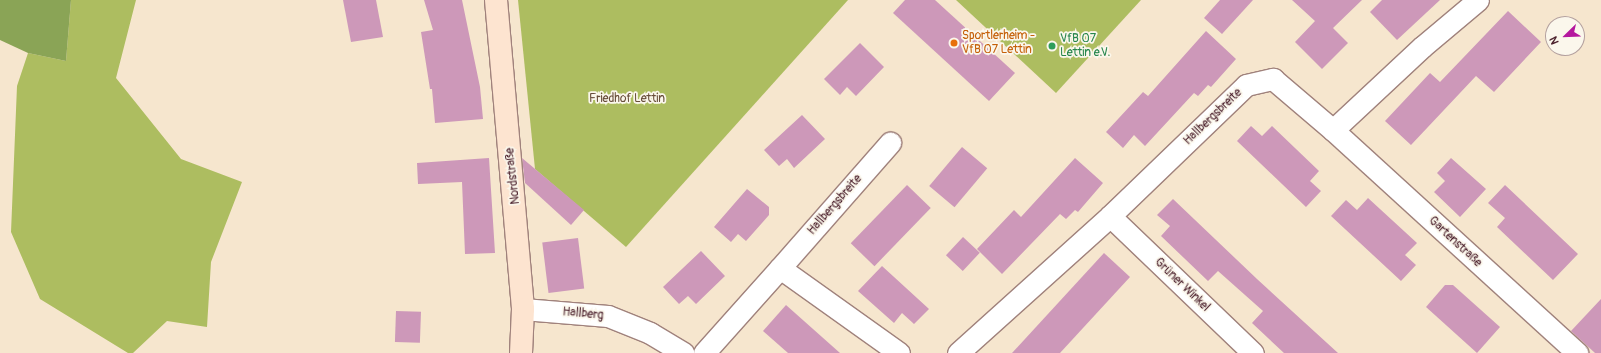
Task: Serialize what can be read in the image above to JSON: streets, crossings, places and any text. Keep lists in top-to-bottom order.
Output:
{
  "streets": {
    "street": [
      "Hallbergsbreite",
      "Nordstraße",
      "Gartenstraße",
      "Grüner Winkel",
      "Hallberg"
    ]
  },
  "crossings": [
    ["Hallbergsbreite", "Gartenstraße"],
    ["Hallbergsbreite", "Grüner Winkel"],
    ["Nordstraße", "Hallberg"]
  ],
  "parks": ["Friedhof Lettin"],
  "places": ["Sportlerheim - VfB 07 Lettin", "VfB 07 Lettin e.V."],
  "north": "bottom left"
}
